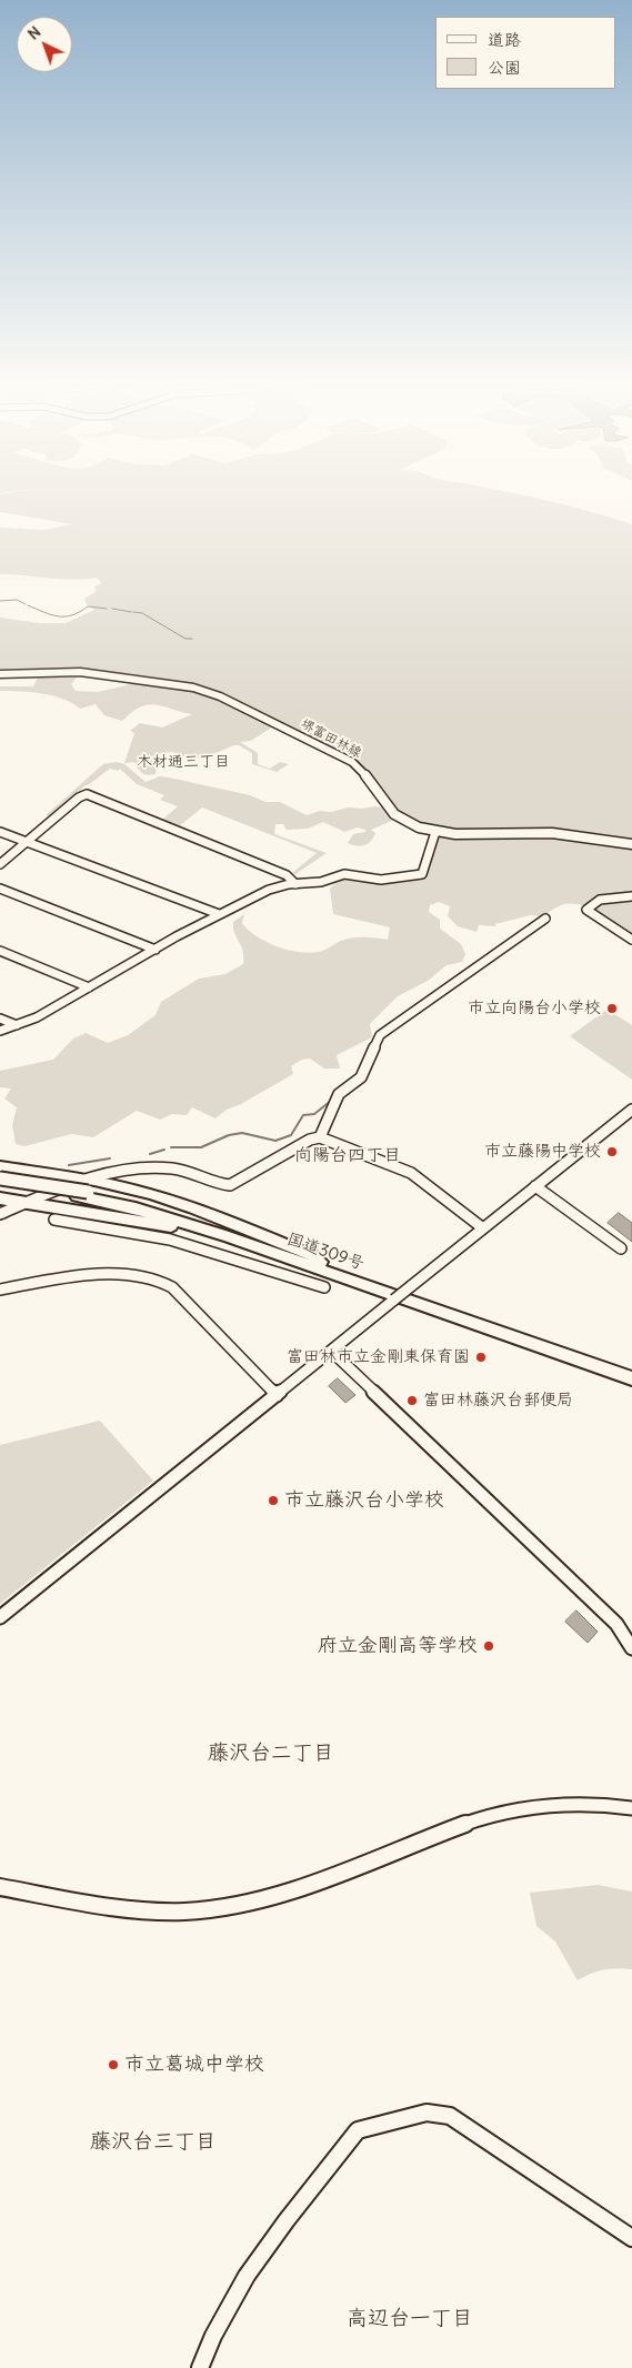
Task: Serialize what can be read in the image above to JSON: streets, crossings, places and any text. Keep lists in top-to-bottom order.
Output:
{
  "streets": {
    "highway": ["国道309号"],
    "main road": ["堺富田林線"]
  },
  "districts": [
    "木材通三丁目",
    "向陽台四丁目",
    "藤沢台二丁目",
    "藤沢台三丁目",
    "高辺台一丁目"
  ],
  "places": [
    "市立向陽台小学校",
    "市立藤陽中学校",
    "富田林市立金剛東保育園",
    "富田林藤沢台郵便局",
    "市立藤沢台小学校",
    "府立金剛高等学校",
    "市立葛城中学校"
  ],
  "legend": ["道路", "公園"],
  "north": "top left"
}
